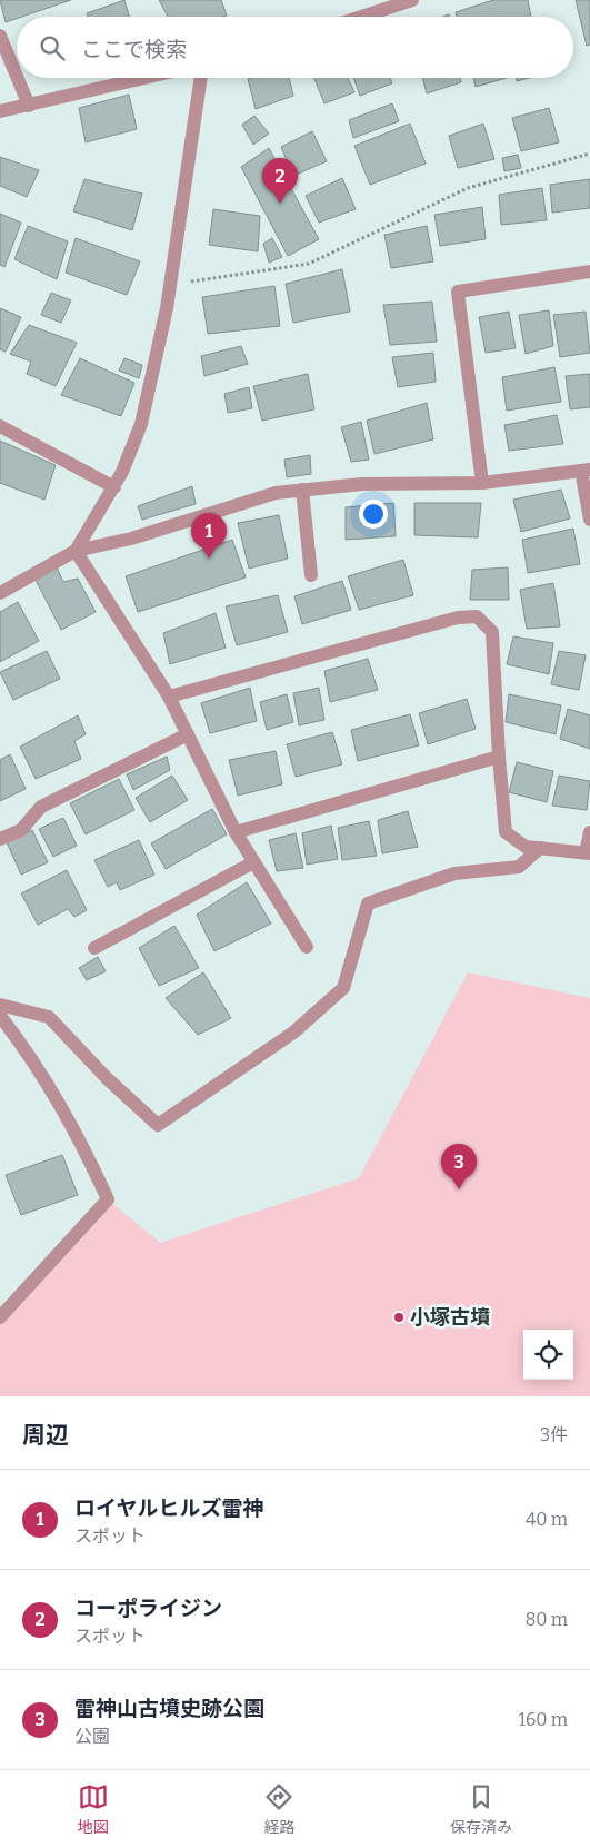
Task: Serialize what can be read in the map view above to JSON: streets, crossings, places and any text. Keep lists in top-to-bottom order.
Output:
{
  "places": ["小塚古墳"],
  "page": {
    "search": "ここで検索",
    "pins": ["2", "1", "3"],
    "heading": ["周辺", "3件"],
    "list": [
      {
        "mark": "1",
        "name": "ロイヤルヒルズ雷神",
        "note": "スポット",
        "value": "40 m"
      },
      {
        "mark": "2",
        "name": "コーポライジン",
        "note": "スポット",
        "value": "80 m"
      },
      {
        "mark": "3",
        "name": "雷神山古墳史跡公園",
        "note": "公園",
        "value": "160 m"
      }
    ],
    "nav": ["地図", "経路", "保存済み"]
  }
}
